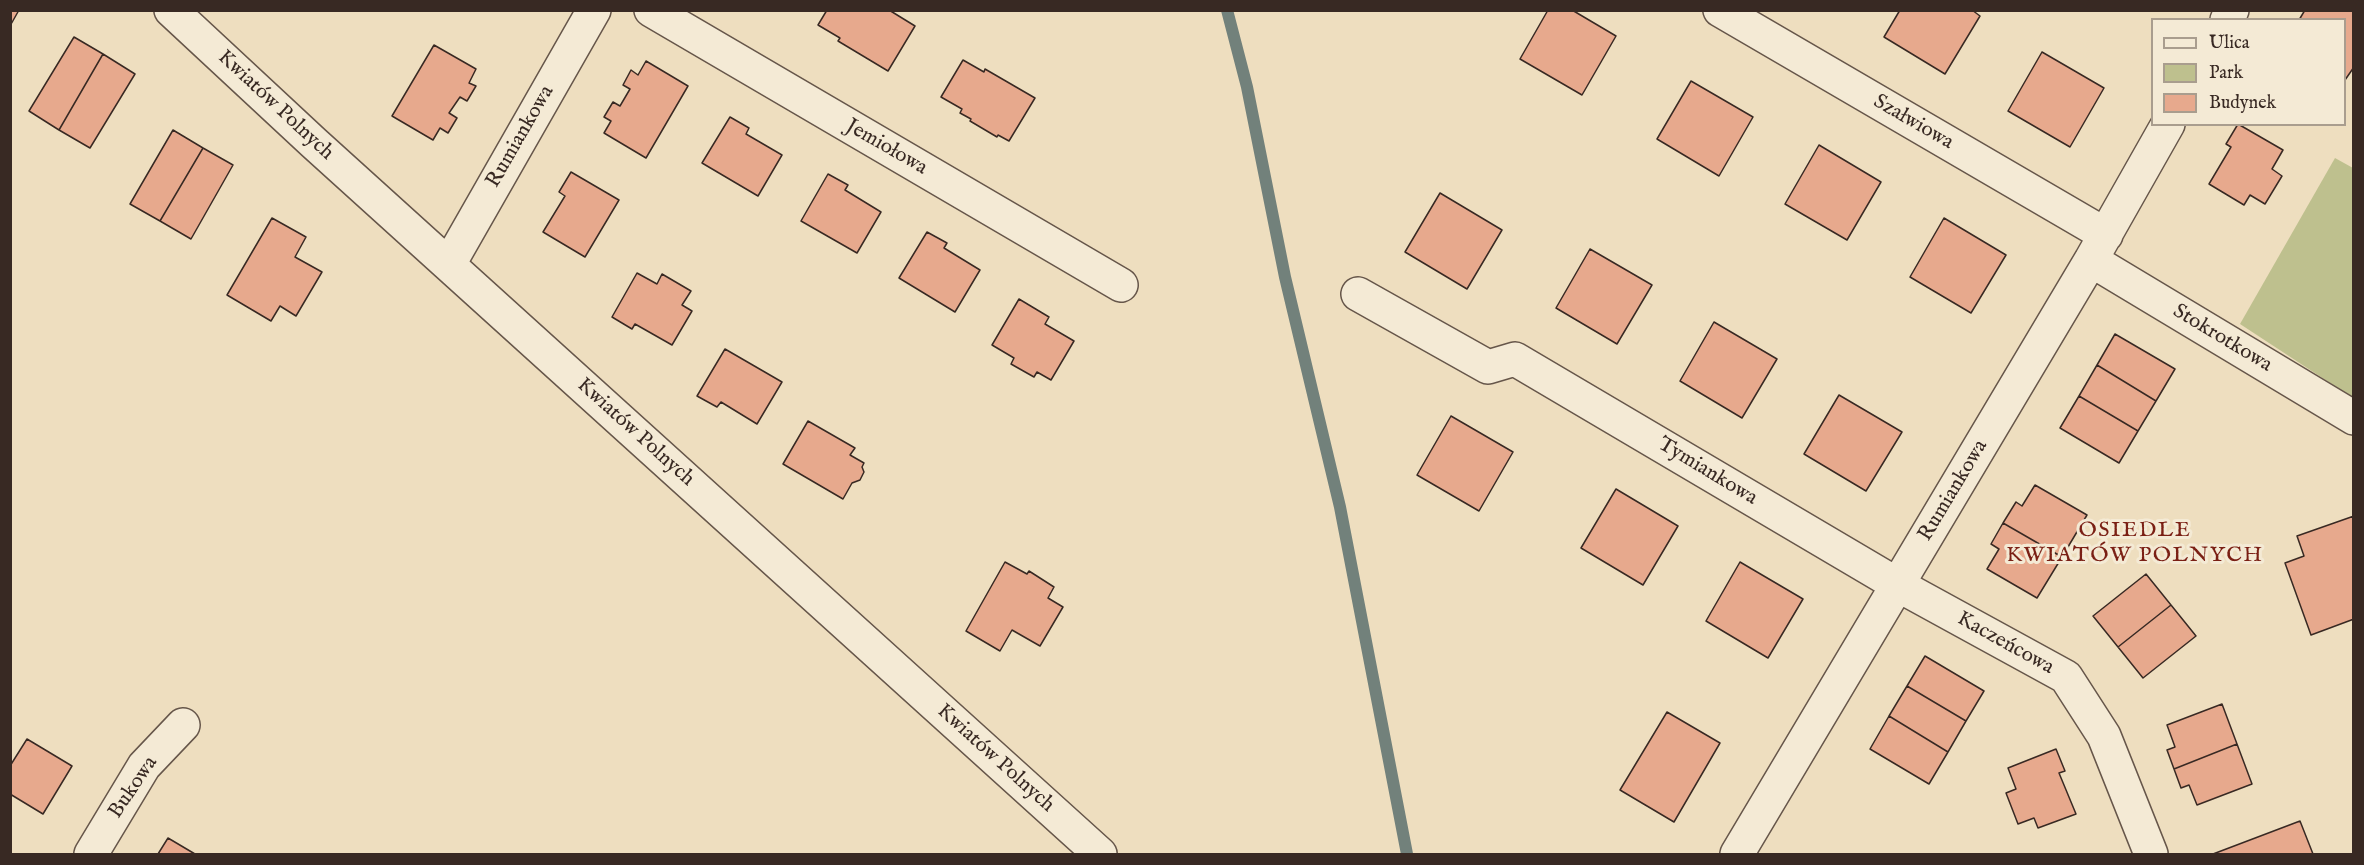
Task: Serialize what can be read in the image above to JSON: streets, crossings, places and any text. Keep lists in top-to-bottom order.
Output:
{
  "streets": {
    "street": [
      "Kwiatów Polnych",
      "Szałwiowa",
      "Rumiankowa",
      "Jemiołowa",
      "Stokrotkowa",
      "Tymiankowa",
      "Kaczeńcowa",
      "Bukowa"
    ]
  },
  "crossings": [
    ["Kwiatów Polnych", "Rumiankowa"],
    ["Szałwiowa", "Rumiankowa"],
    ["Szałwiowa", "Stokrotkowa"],
    ["Rumiankowa", "Stokrotkowa"],
    ["Rumiankowa", "Tymiankowa"],
    ["Rumiankowa", "Kaczeńcowa"],
    ["Tymiankowa", "Kaczeńcowa"]
  ],
  "districts": ["OSIEDLE KWIATÓW POLNYCH"],
  "legend": ["Ulica", "Park", "Budynek"]
}
